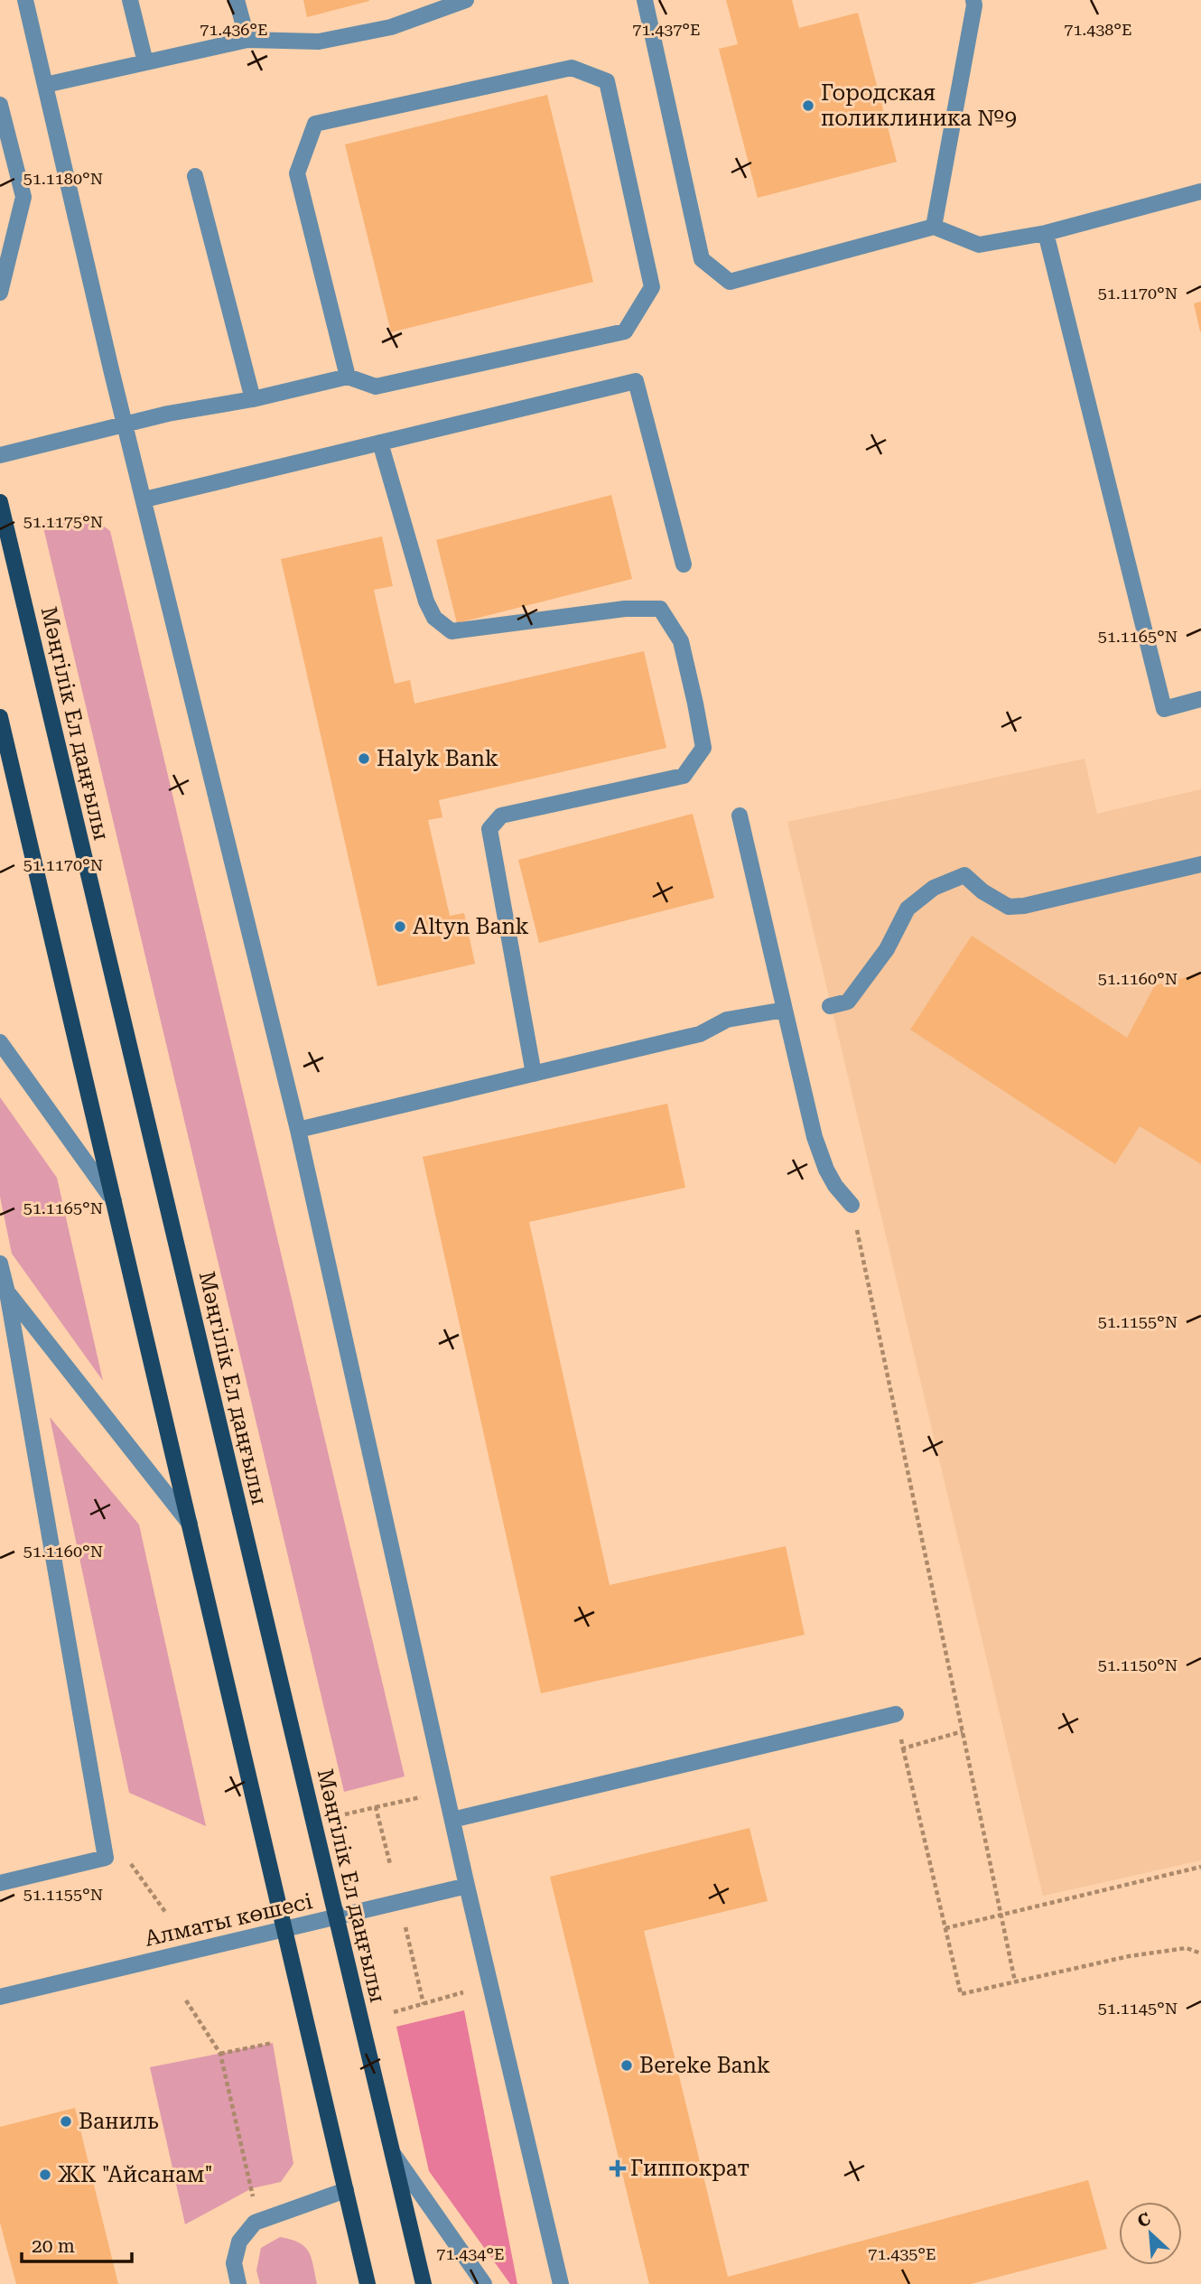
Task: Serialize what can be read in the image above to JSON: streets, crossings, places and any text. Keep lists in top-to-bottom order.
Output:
{
  "streets": {
    "main road": ["Мәңгілік Ел даңғылы"],
    "street": ["Алматы көшесі"]
  },
  "crossings": [
    ["Мәңгілік Ел даңғылы", "Алматы көшесі"]
  ],
  "places": {
    "other": [
      "Городская поликлиника №9",
      "Halyk Bank",
      "Altyn Bank",
      "Bereke Bank",
      "Ваниль",
      "ЖК \"Айсанам\""
    ],
    "health": ["Гиппократ"]
  },
  "scale_bar": "20 m",
  "north": "top left",
  "coordinates": [
    "71.436°E",
    "71.437°E",
    "71.438°E",
    "51.1180°N",
    "51.1170°N",
    "51.1175°N",
    "51.1165°N",
    "51.1160°N",
    "51.1155°N",
    "51.1150°N",
    "51.1145°N",
    "71.434°E",
    "71.435°E"
  ]
}
